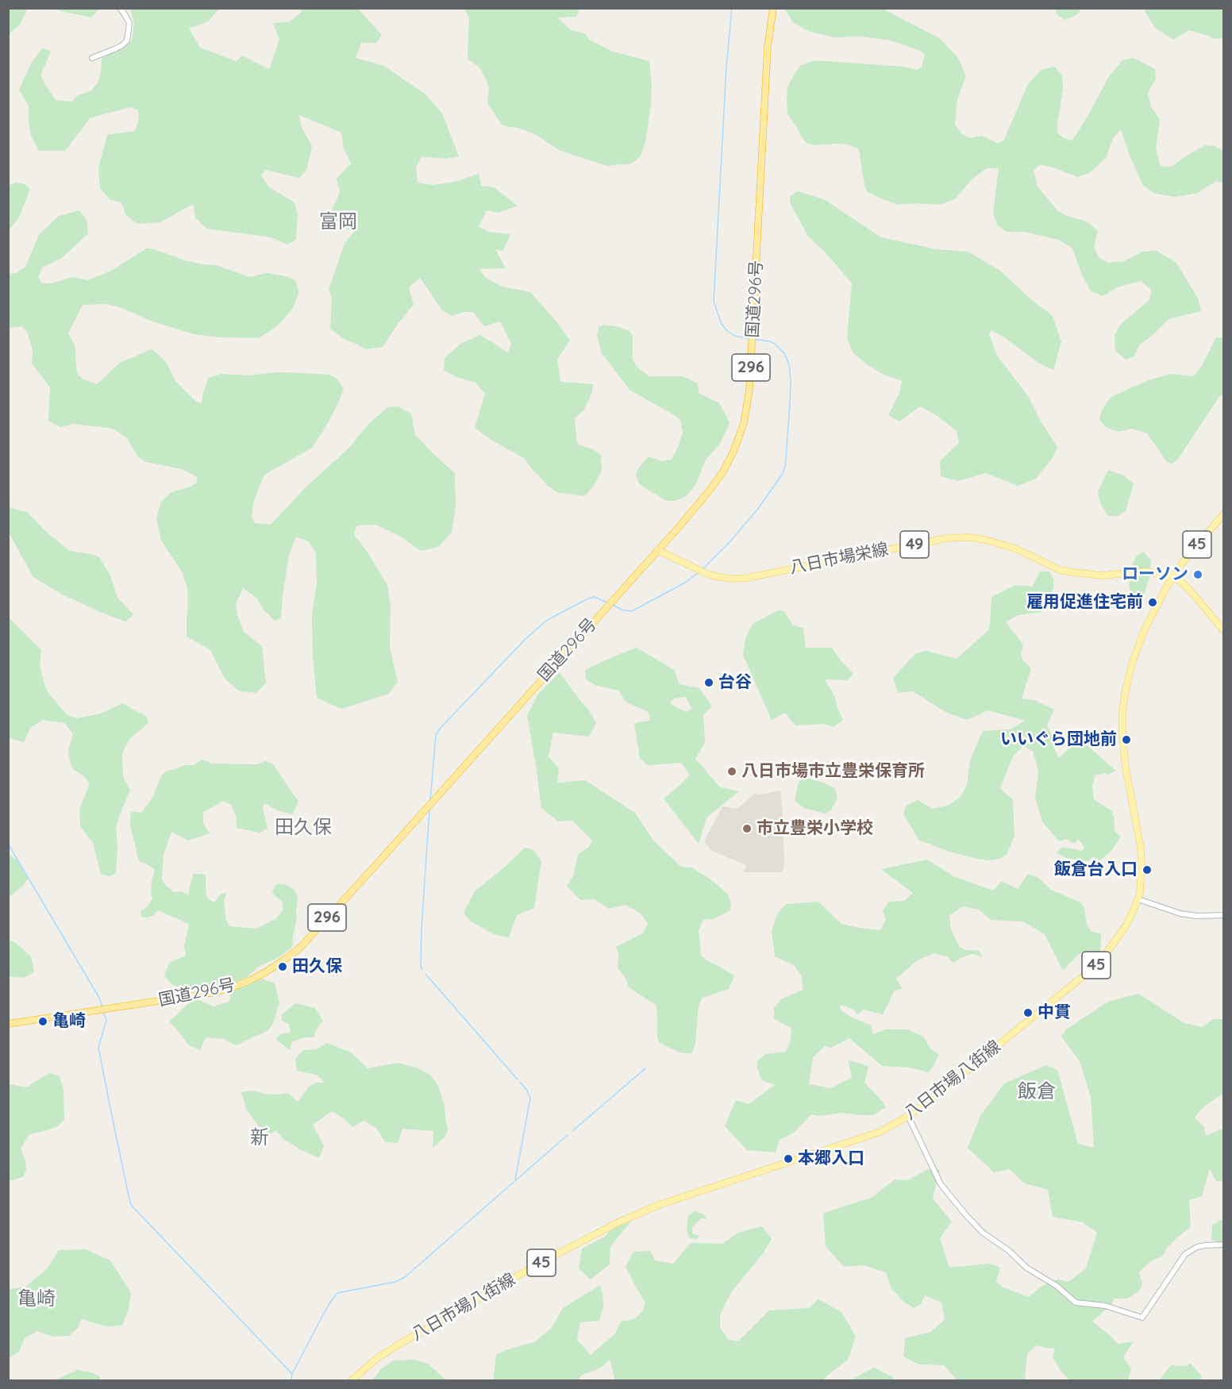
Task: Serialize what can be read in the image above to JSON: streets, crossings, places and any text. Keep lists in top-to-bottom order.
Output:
{
  "streets": {
    "highway": ["国道296号", "296"],
    "main road": [
      "49",
      "45",
      "八日市場栄線",
      "八日市場八街線"
    ]
  },
  "crossings": [
    ["国道296号", "八日市場栄線"],
    ["八日市場栄線", "八日市場八街線"]
  ],
  "districts": [
    "富岡",
    "田久保",
    "飯倉",
    "新",
    "亀崎"
  ],
  "places": [
    "ローソン",
    "雇用促進住宅前",
    "台谷",
    "いいぐら団地前",
    "八日市場市立豊栄保育所",
    "市立豊栄小学校",
    "飯倉台入口",
    "田久保",
    "中貫",
    "亀崎",
    "本郷入口"
  ]
}
